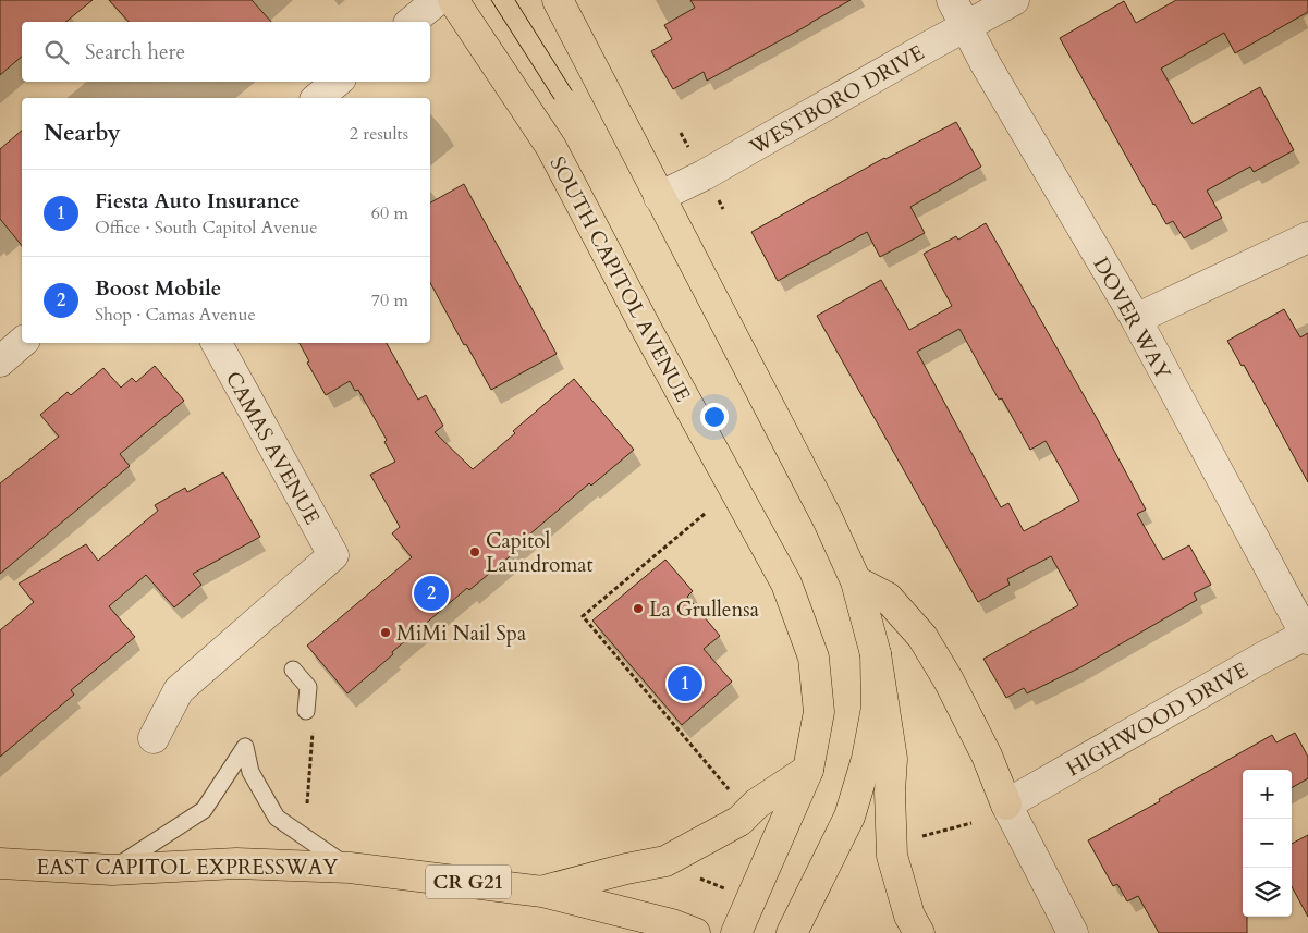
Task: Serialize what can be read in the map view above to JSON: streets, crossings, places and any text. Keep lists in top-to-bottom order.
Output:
{
  "streets": {
    "main road": ["SOUTH CAPITOL AVENUE", "EAST CAPITOL EXPRESSWAY", "CR G21"],
    "street": [
      "WESTBORO DRIVE",
      "DOVER WAY",
      "CAMAS AVENUE",
      "HIGHWOOD DRIVE"
    ]
  },
  "crossings": [
    ["WESTBORO DRIVE", "DOVER WAY"],
    ["DOVER WAY", "HIGHWOOD DRIVE"]
  ],
  "places": ["Capitol Laundromat", "La Grullensa", "MiMi Nail Spa"],
  "page": {
    "search": "Search here",
    "heading": ["Nearby", "2 results"],
    "list": [
      {
        "mark": "1",
        "name": "Fiesta Auto Insurance",
        "note": "Office · South Capitol Avenue",
        "value": "60 m"
      },
      {
        "mark": "2",
        "name": "Boost Mobile",
        "note": "Shop · Camas Avenue",
        "value": "70 m"
      }
    ],
    "pins": ["2", "1"],
    "map_buttons": ["+", "−"]
  }
}
